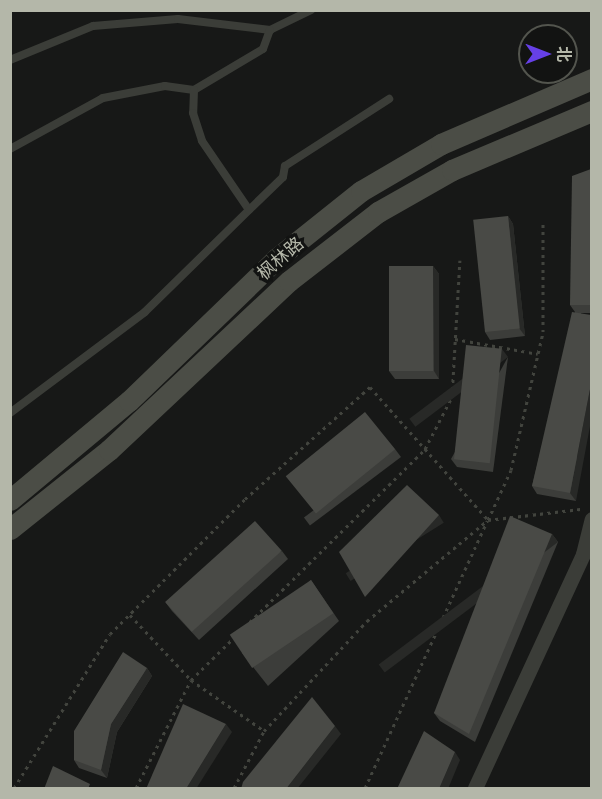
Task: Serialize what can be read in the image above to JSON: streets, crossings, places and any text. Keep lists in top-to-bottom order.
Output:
{
  "streets": {
    "main road": ["枫林路"]
  },
  "north": "right"
}
